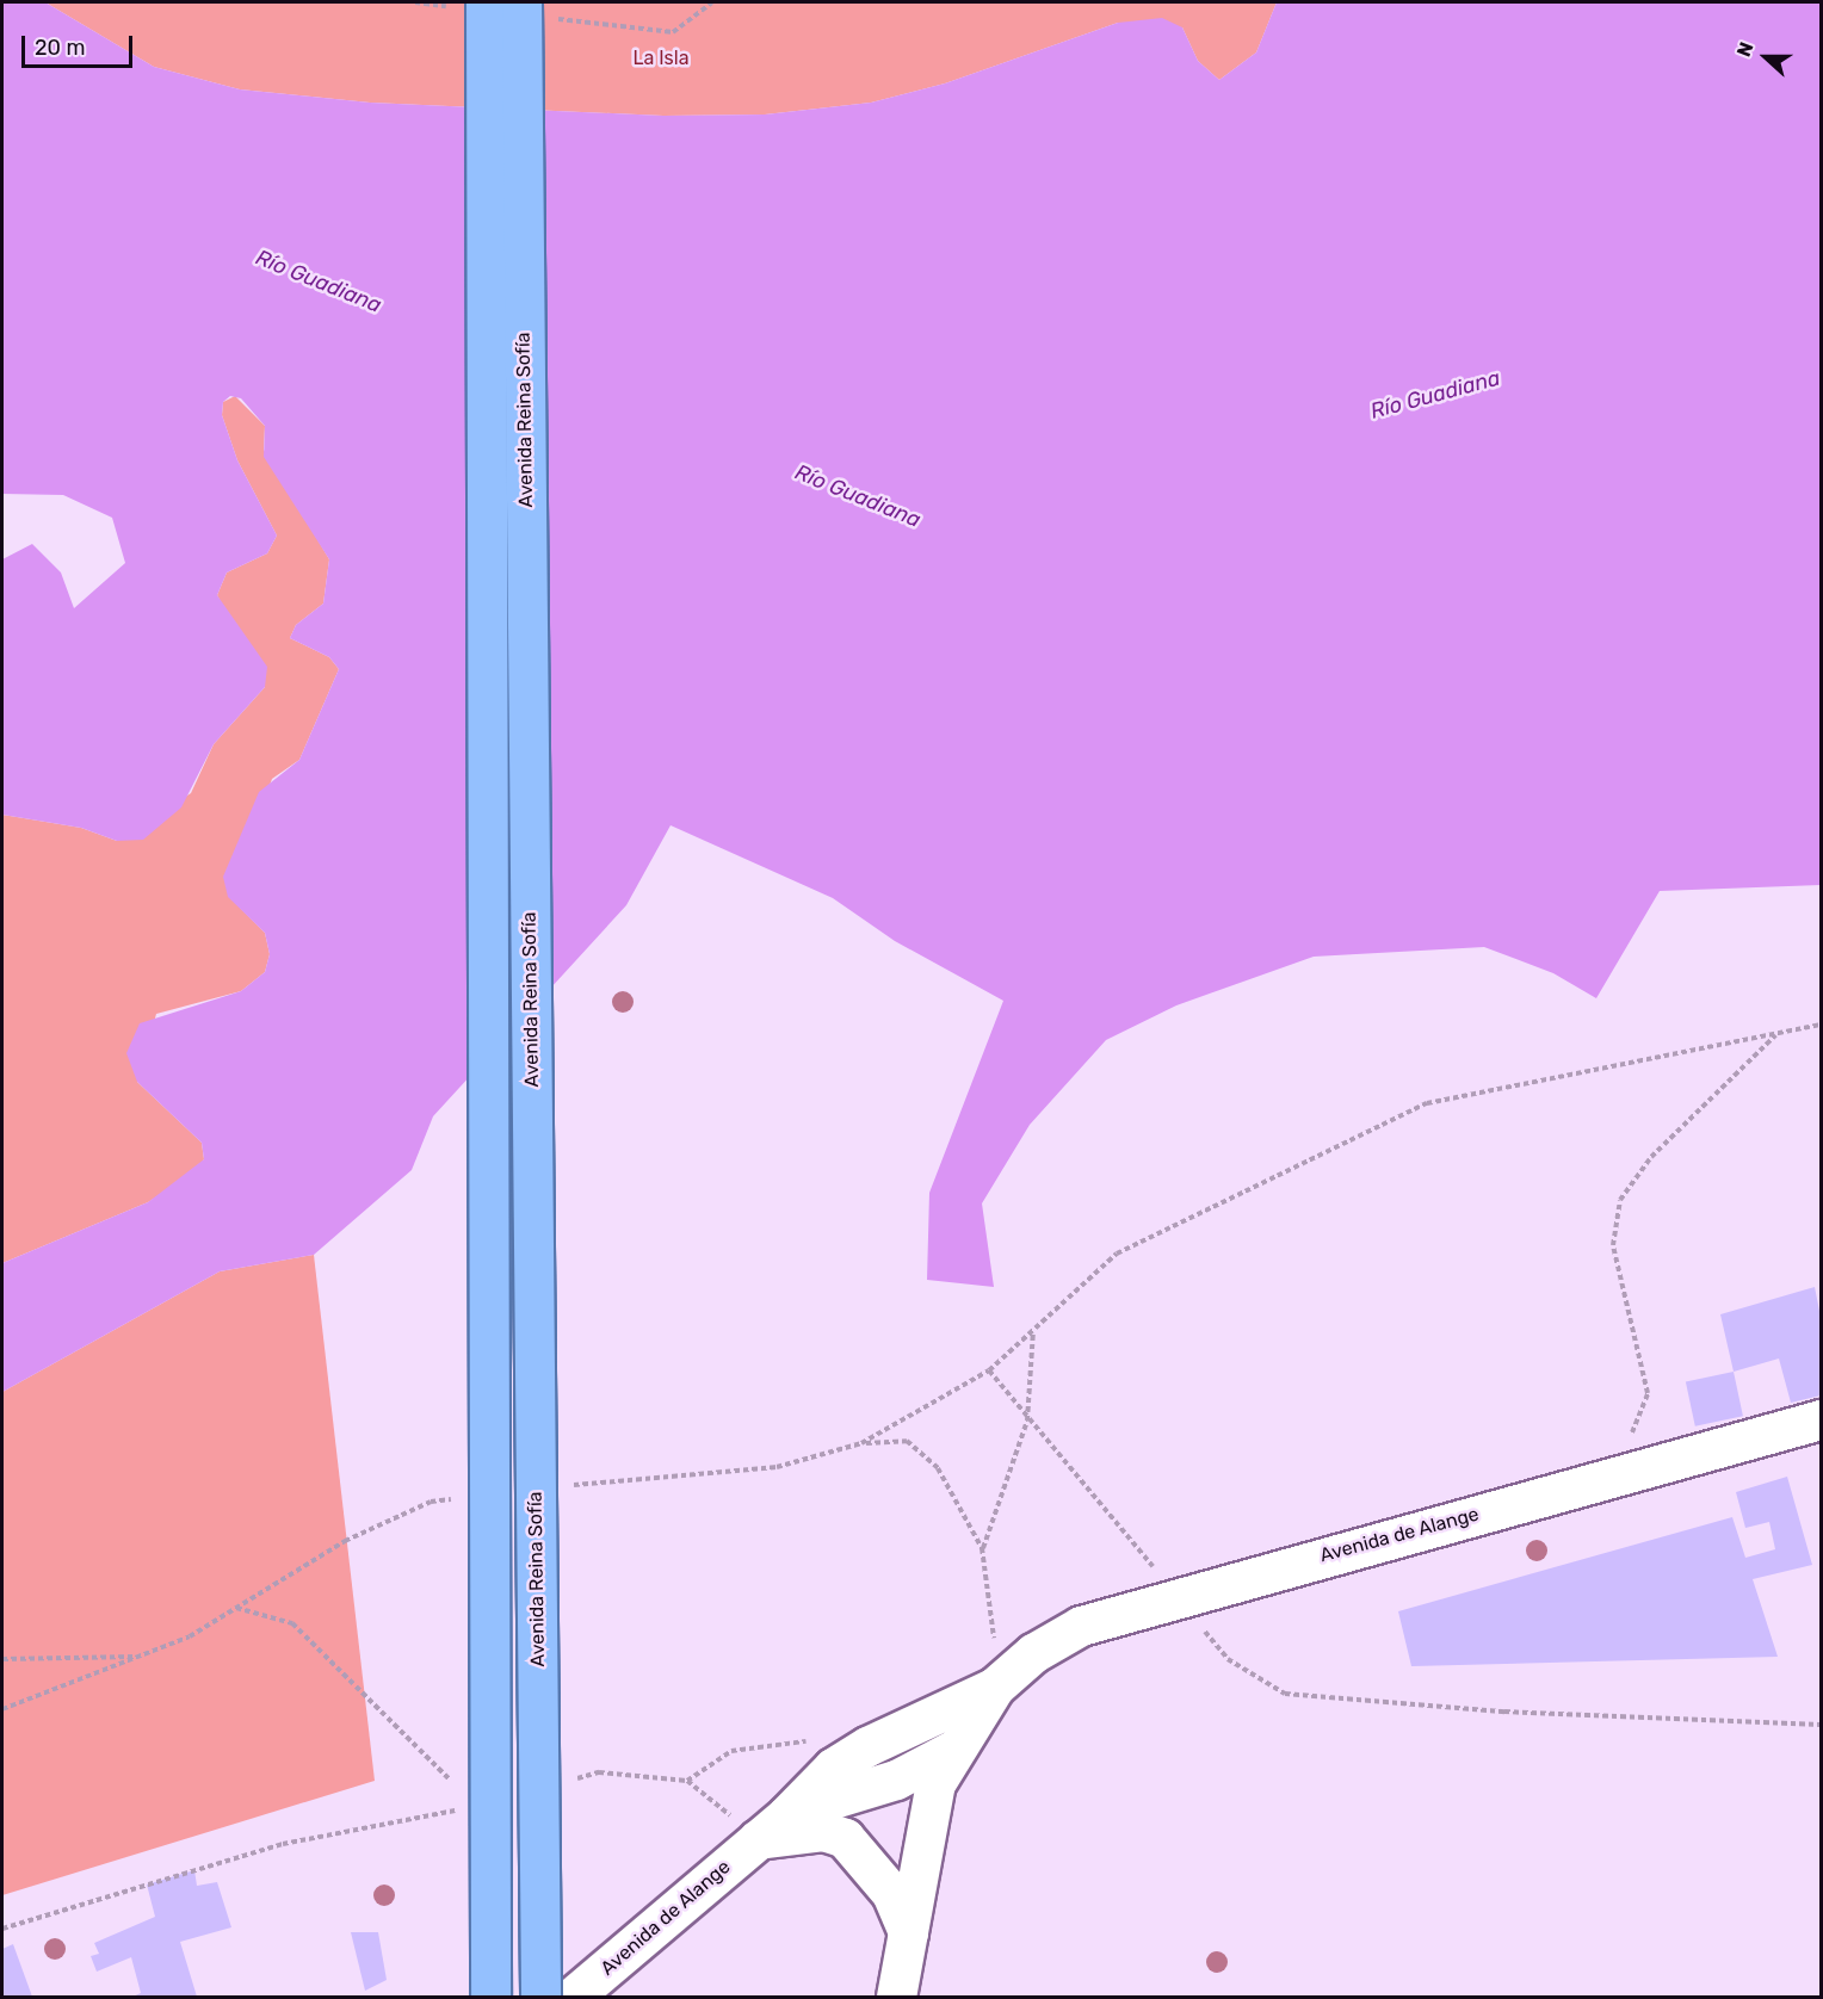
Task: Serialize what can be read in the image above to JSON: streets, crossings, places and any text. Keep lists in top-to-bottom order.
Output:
{
  "streets": {
    "highway": ["Avenida Reina Sofía"],
    "street": ["Avenida de Alange"]
  },
  "water": ["Río Guadiana"],
  "parks": ["La Isla"],
  "scale_bar": "20 m",
  "north": "left"
}
